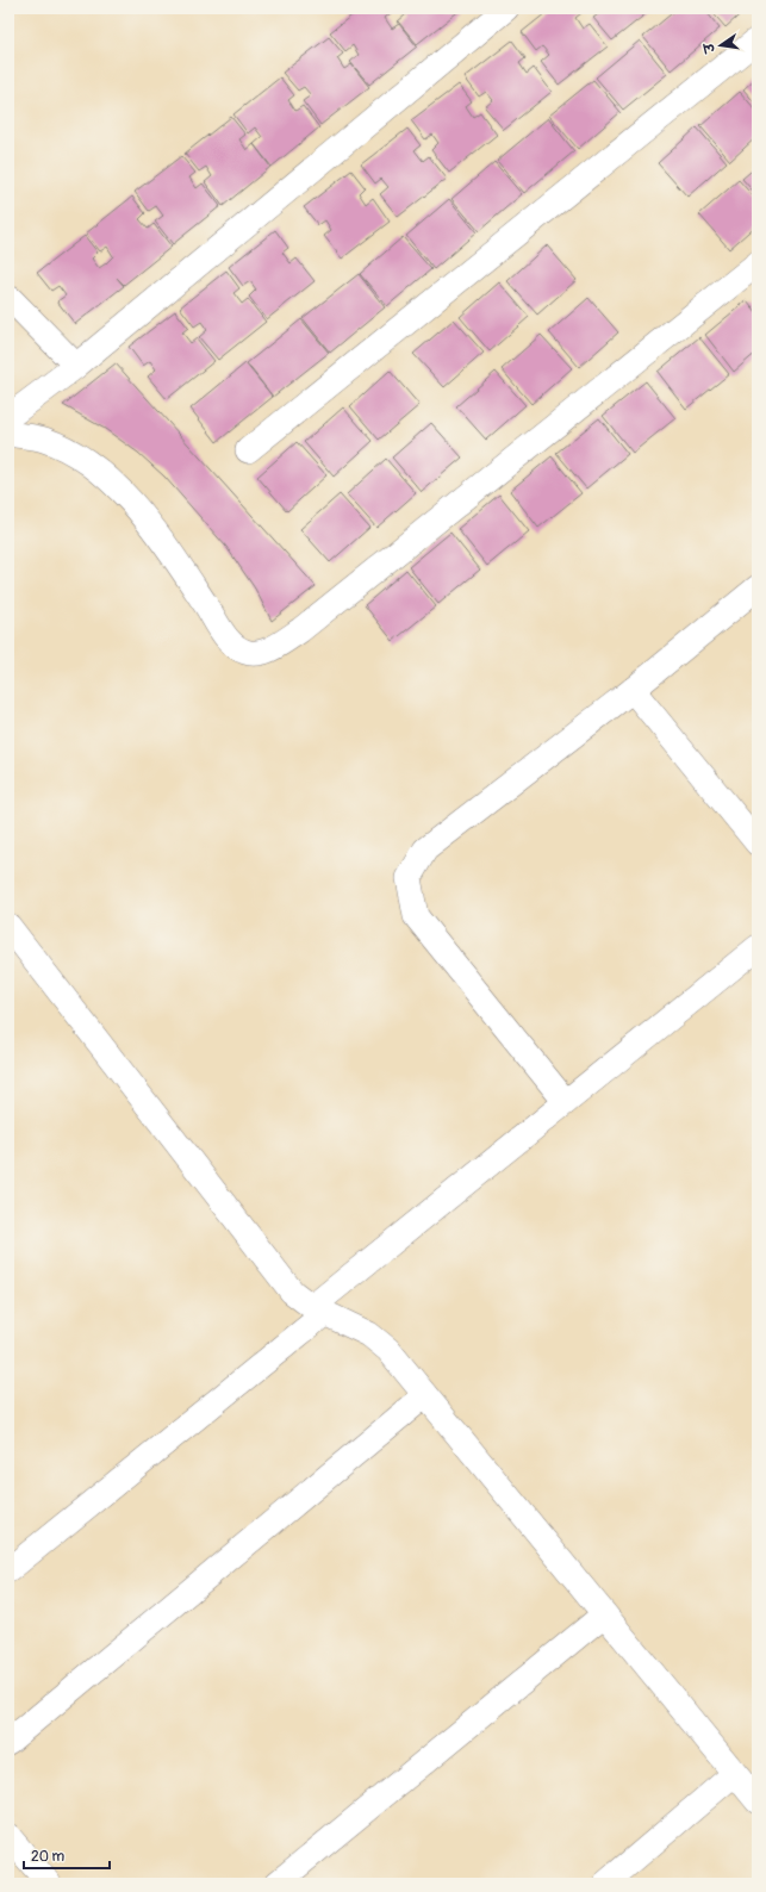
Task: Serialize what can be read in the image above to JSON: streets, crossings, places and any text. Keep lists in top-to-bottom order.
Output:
{
  "scale_bar": "20 m",
  "north": "left"
}
